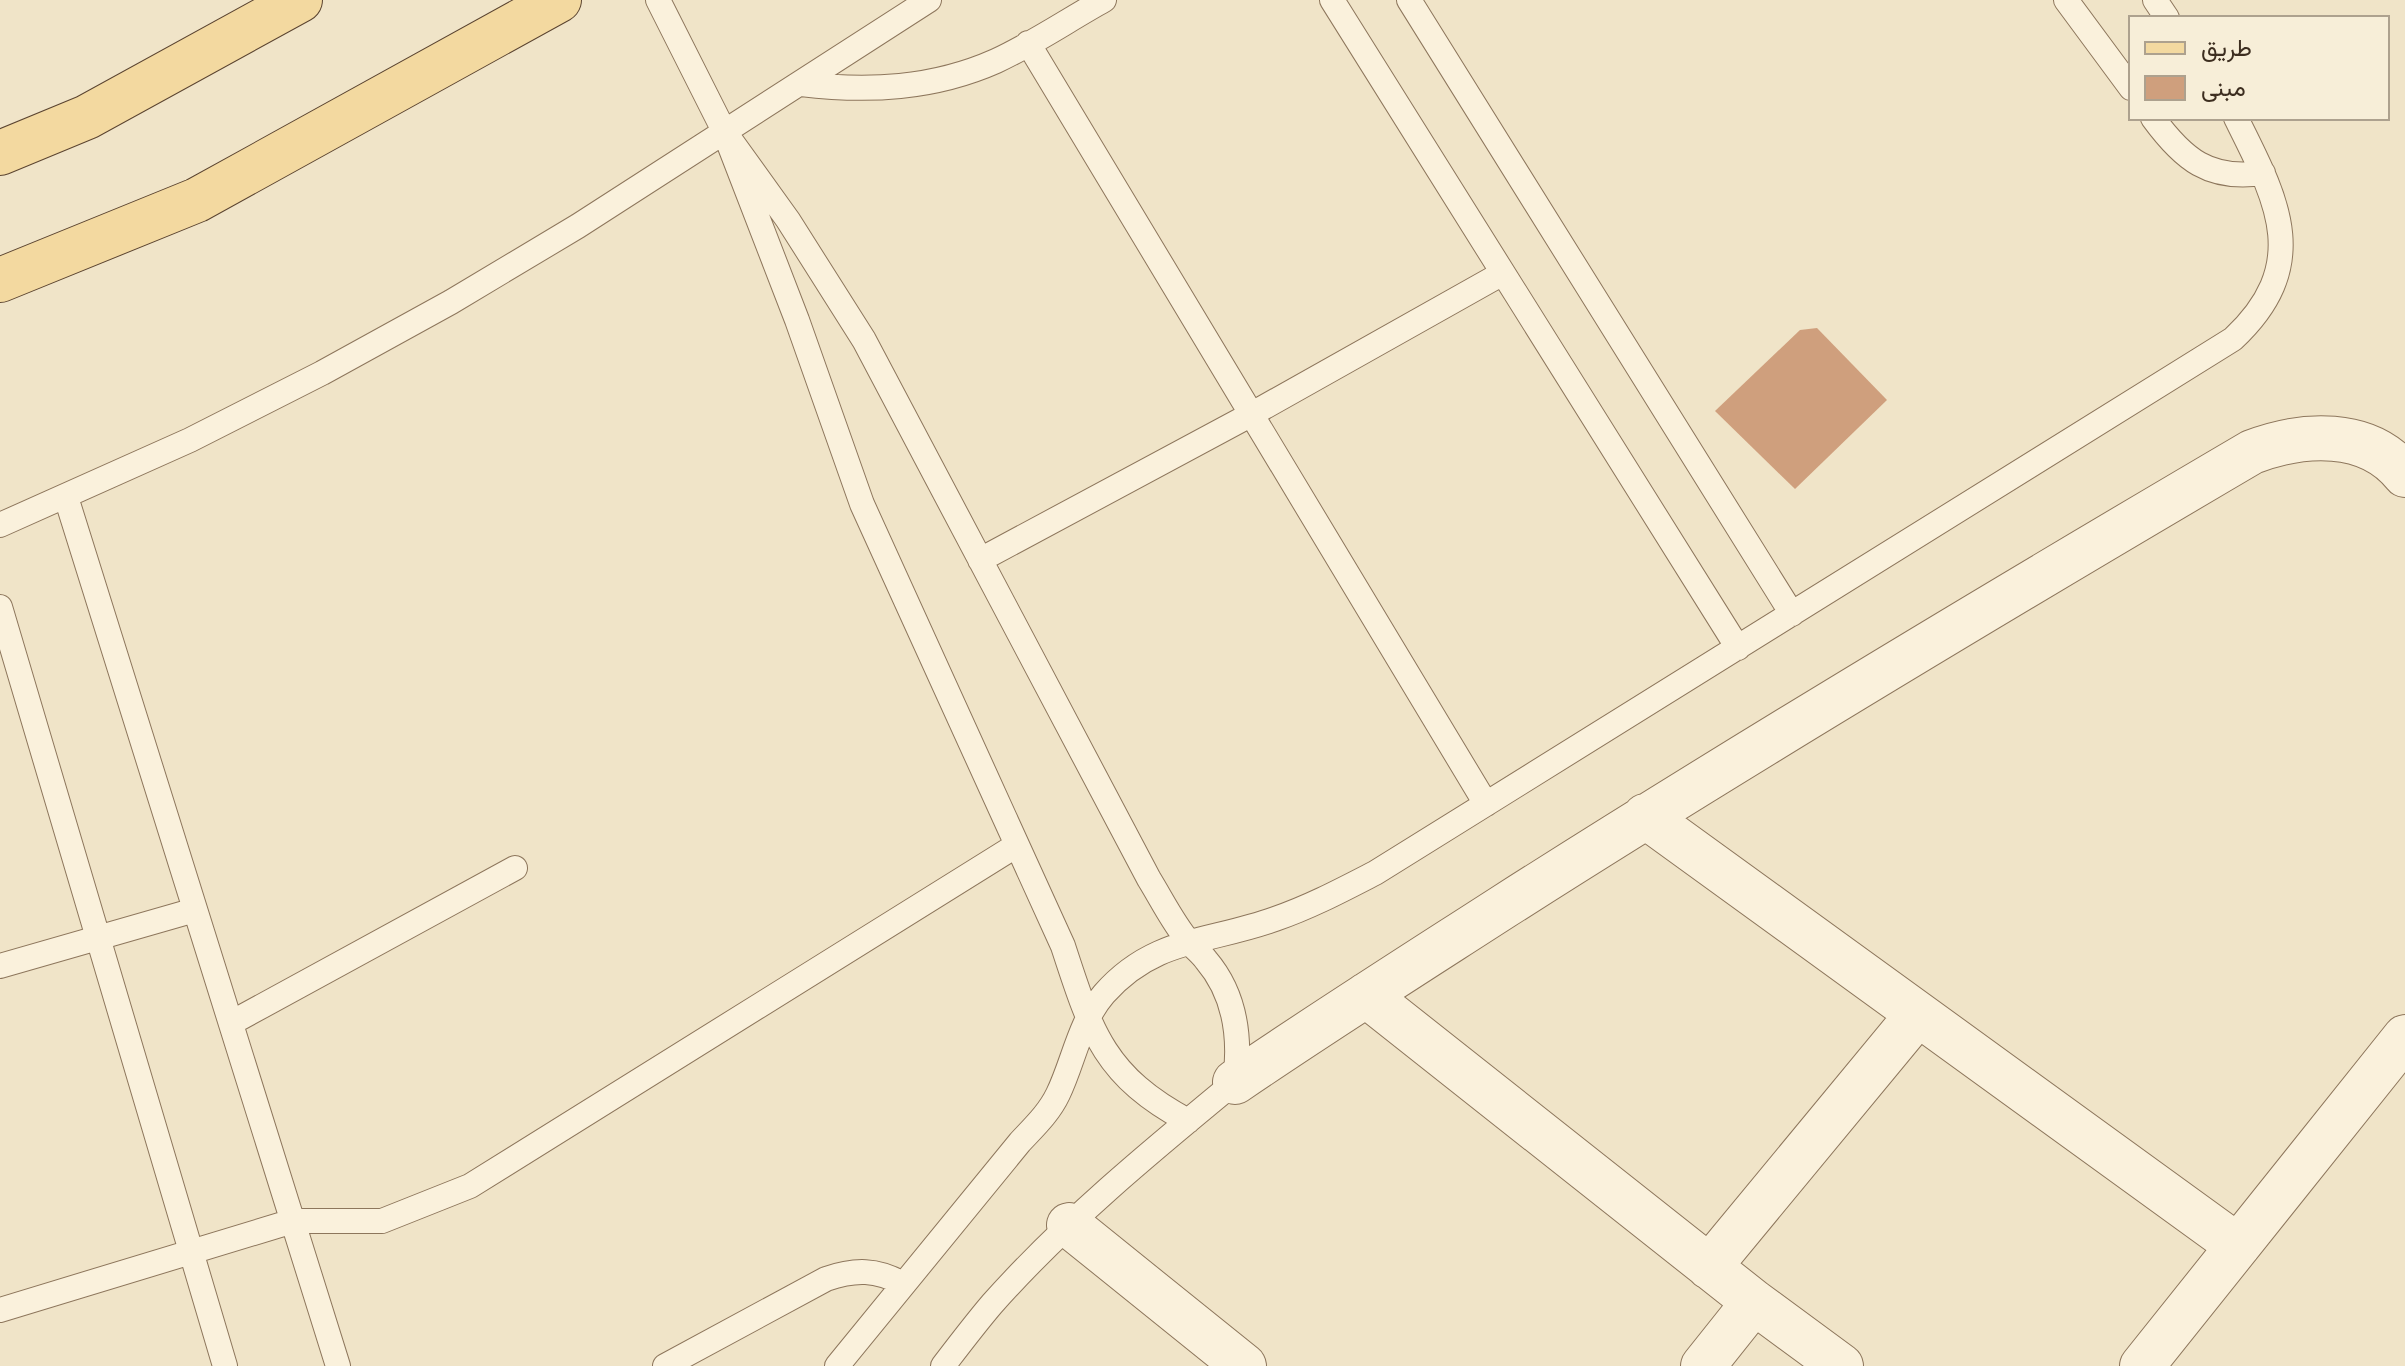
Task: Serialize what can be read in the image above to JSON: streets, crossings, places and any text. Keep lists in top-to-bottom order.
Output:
{
  "legend": ["طريق", "مبنى"]
}
